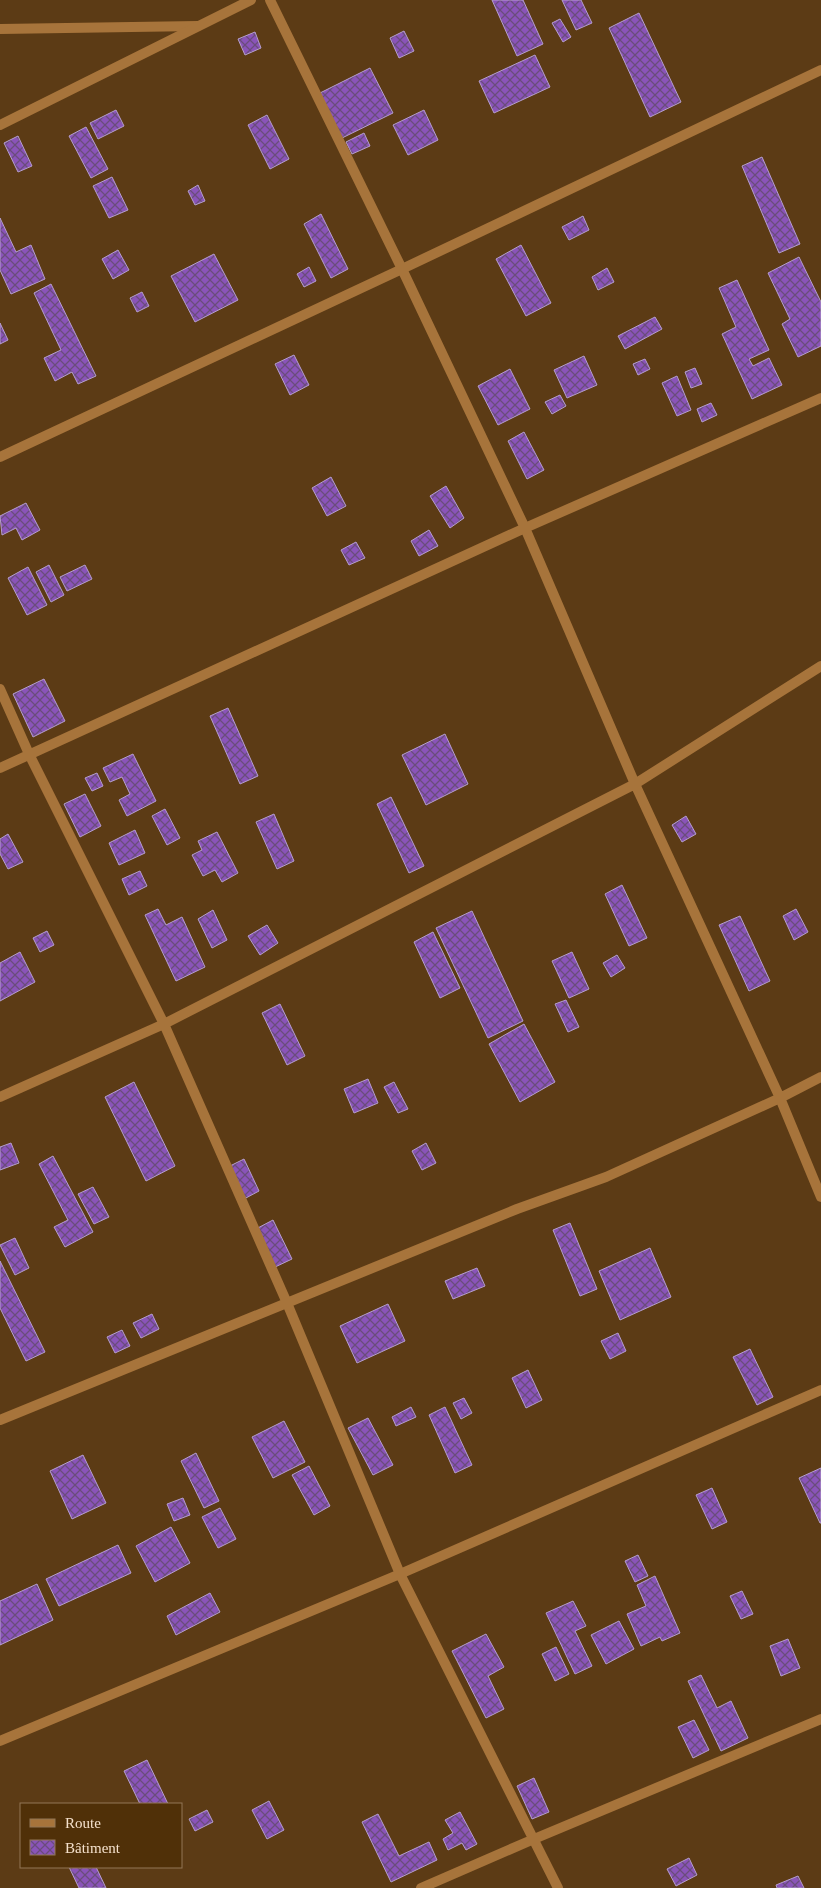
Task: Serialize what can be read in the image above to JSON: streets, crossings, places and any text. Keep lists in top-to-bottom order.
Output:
{
  "legend": ["Route", "Bâtiment"]
}
